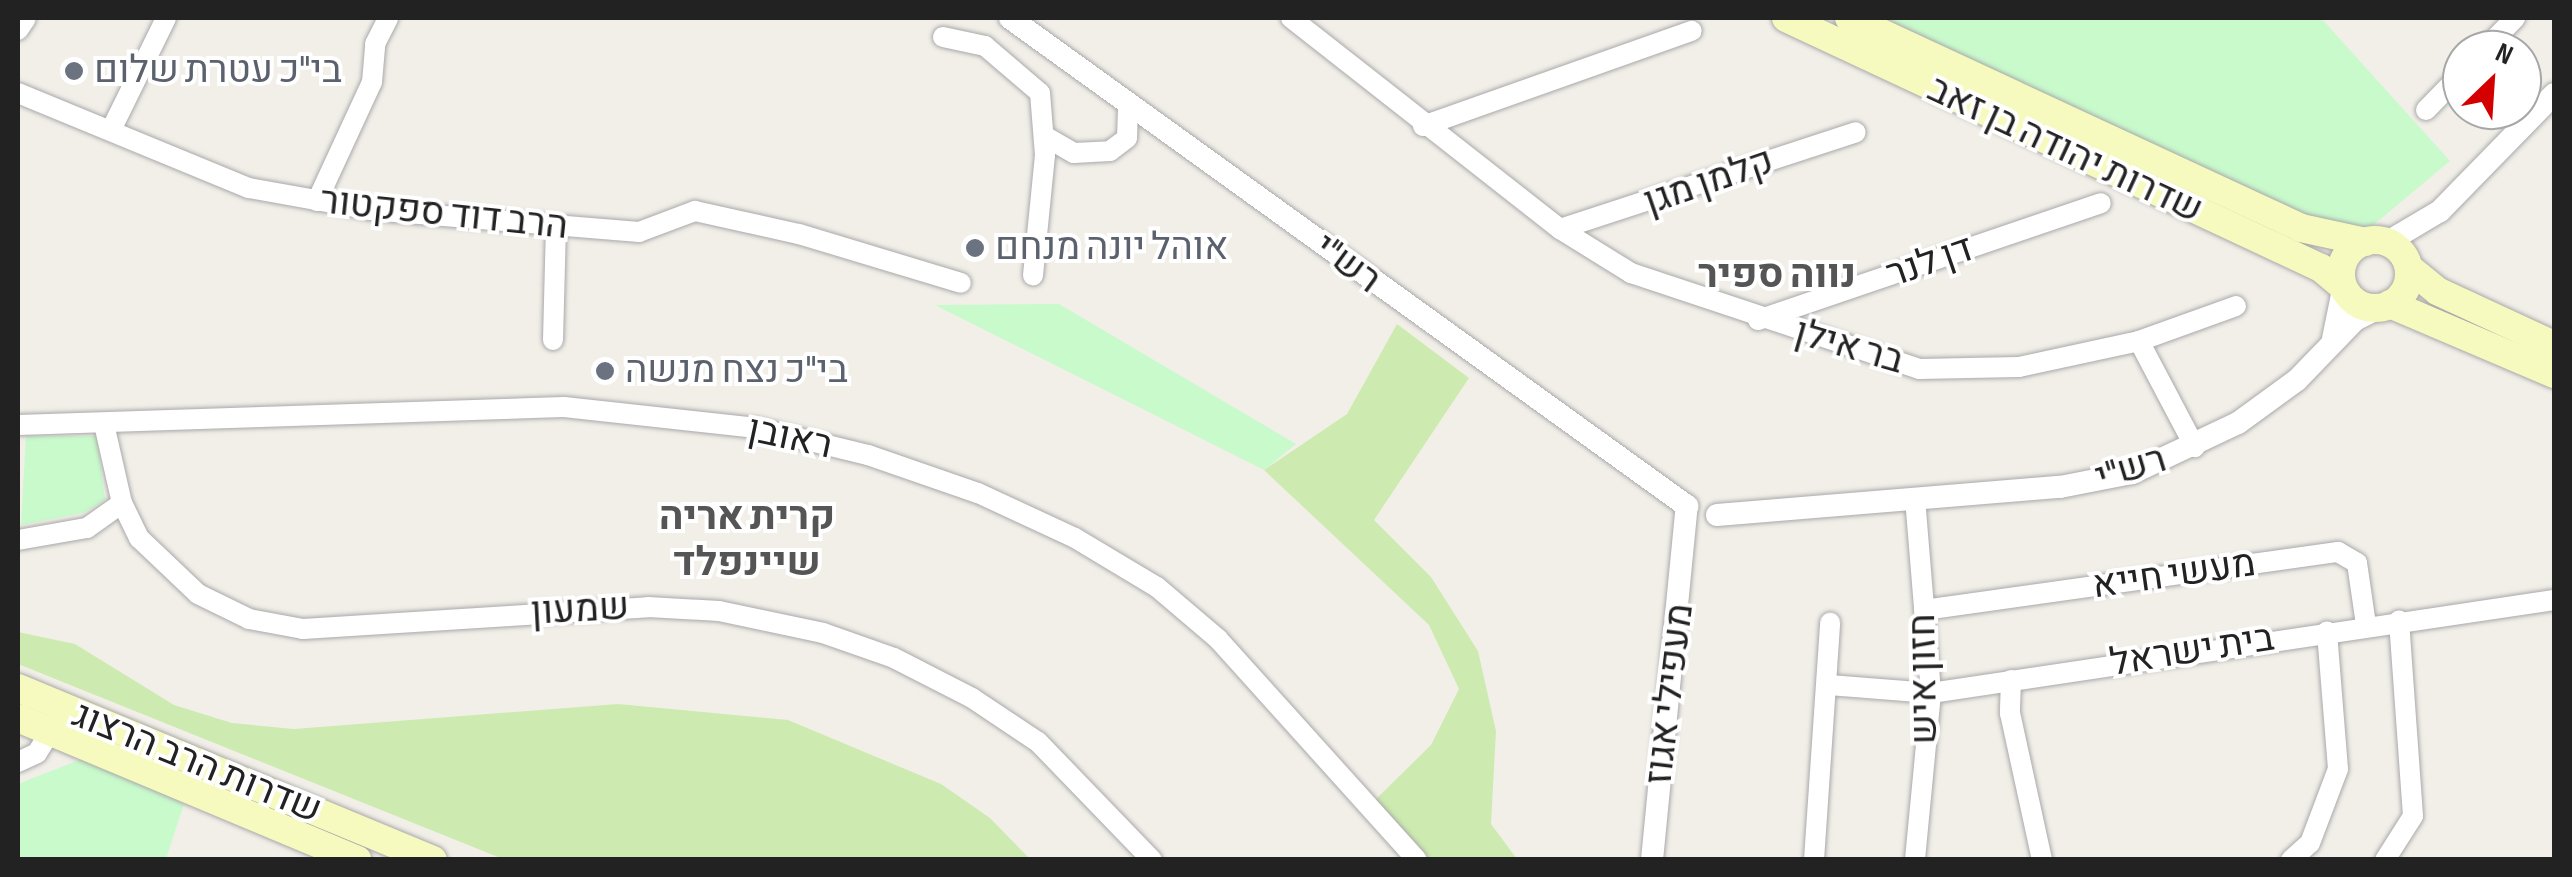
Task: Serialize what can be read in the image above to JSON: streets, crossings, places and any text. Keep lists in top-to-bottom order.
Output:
{
  "streets": {
    "main road": ["שדרות יהודה בן זאב", "שדרות הרב הרצוג"],
    "street": [
      "קלמן מגן",
      "הרב דוד ספקטור",
      "דן לנר",
      "רש\"י",
      "בר אילן",
      "ראובן",
      "מעשי חייא",
      "שמעון",
      "בית ישראל",
      "חזון איש",
      "מעפילי אגוז"
    ]
  },
  "crossings": [
    ["שדרות יהודה בן זאב", "רש\"י"],
    ["קלמן מגן", "בר אילן"],
    ["דן לנר", "בר אילן"],
    ["רש\"י", "חזון איש"],
    ["רש\"י", "מעפילי אגוז"],
    ["ראובן", "שמעון"],
    ["מעשי חייא", "בית ישראל"],
    ["מעשי חייא", "חזון איש"],
    ["בית ישראל", "חזון איש"]
  ],
  "districts": ["נווה ספיר", "קרית אריה שיינפלד"],
  "places": ["בי\"כ עטרת שלום", "אוהל יונה מנחם", "בי\"כ נצח מנשה"],
  "north": "top right"
}
